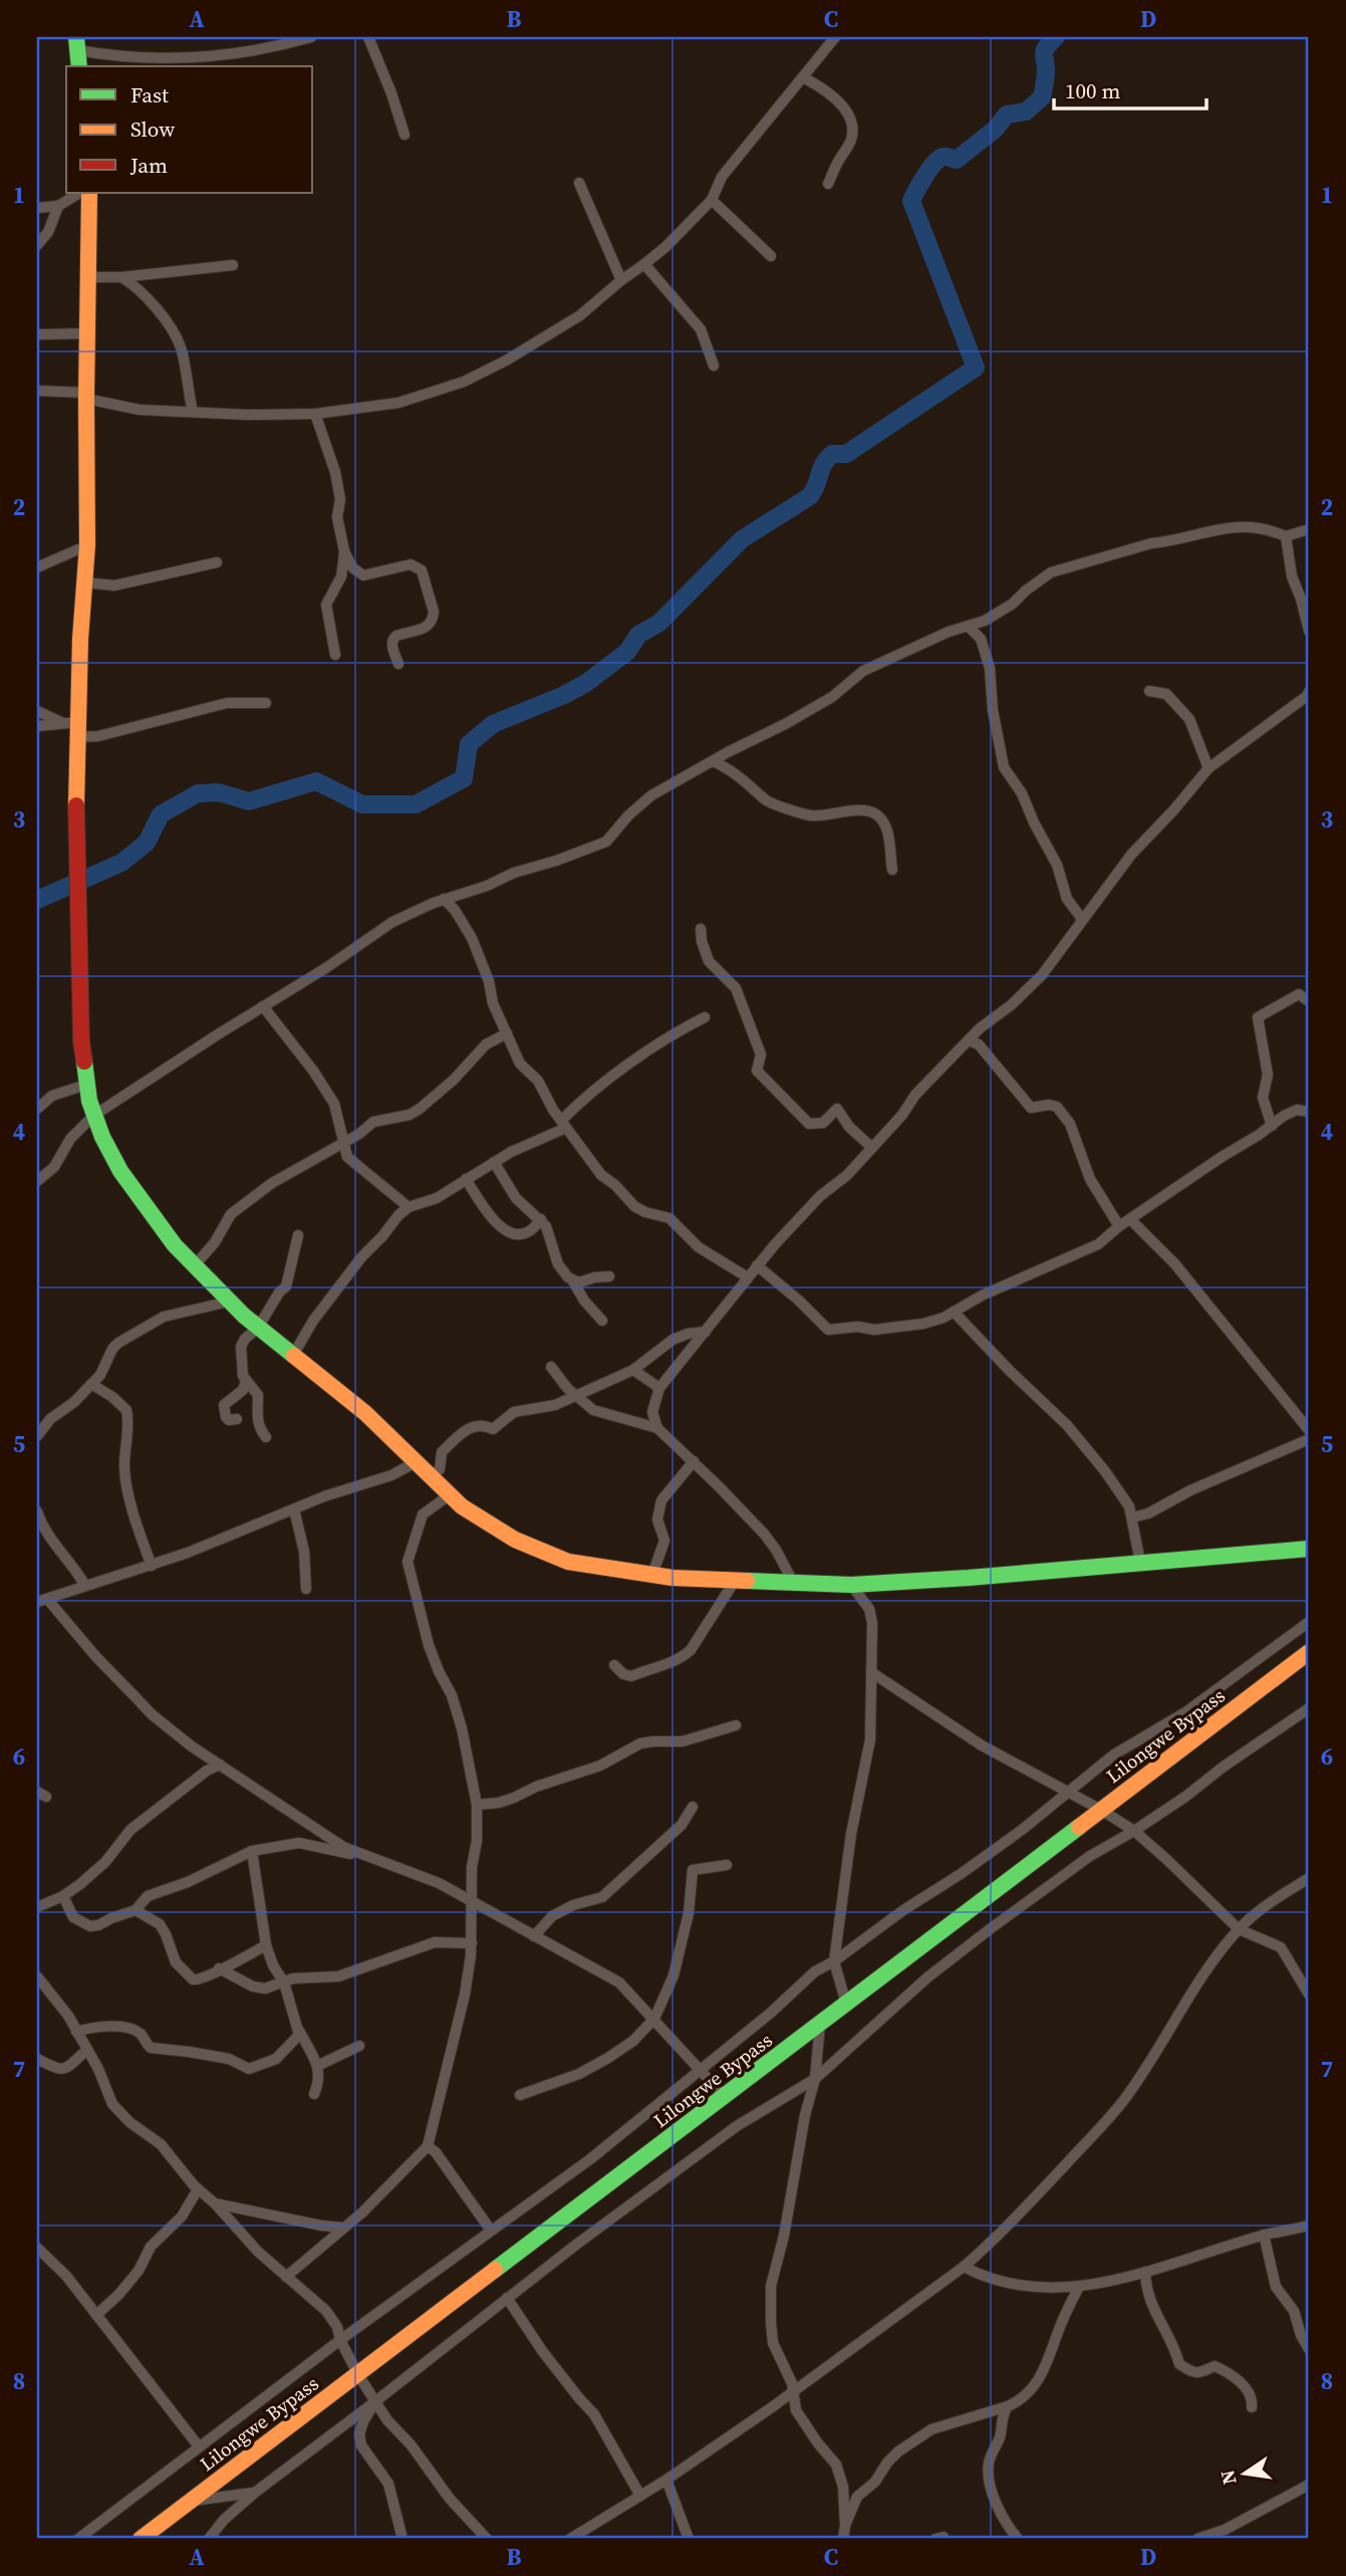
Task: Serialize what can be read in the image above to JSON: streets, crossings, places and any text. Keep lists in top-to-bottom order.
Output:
{
  "streets": {
    "street": ["Lilongwe Bypass"]
  },
  "legend": ["Fast", "Slow", "Jam"],
  "scale_bar": "100 m",
  "north": "left",
  "grid": {
    "columns": [
      "A",
      "B",
      "C",
      "D"
    ],
    "rows": [
      "1",
      "2",
      "3",
      "4",
      "5",
      "6",
      "7",
      "8"
    ]
  }
}
